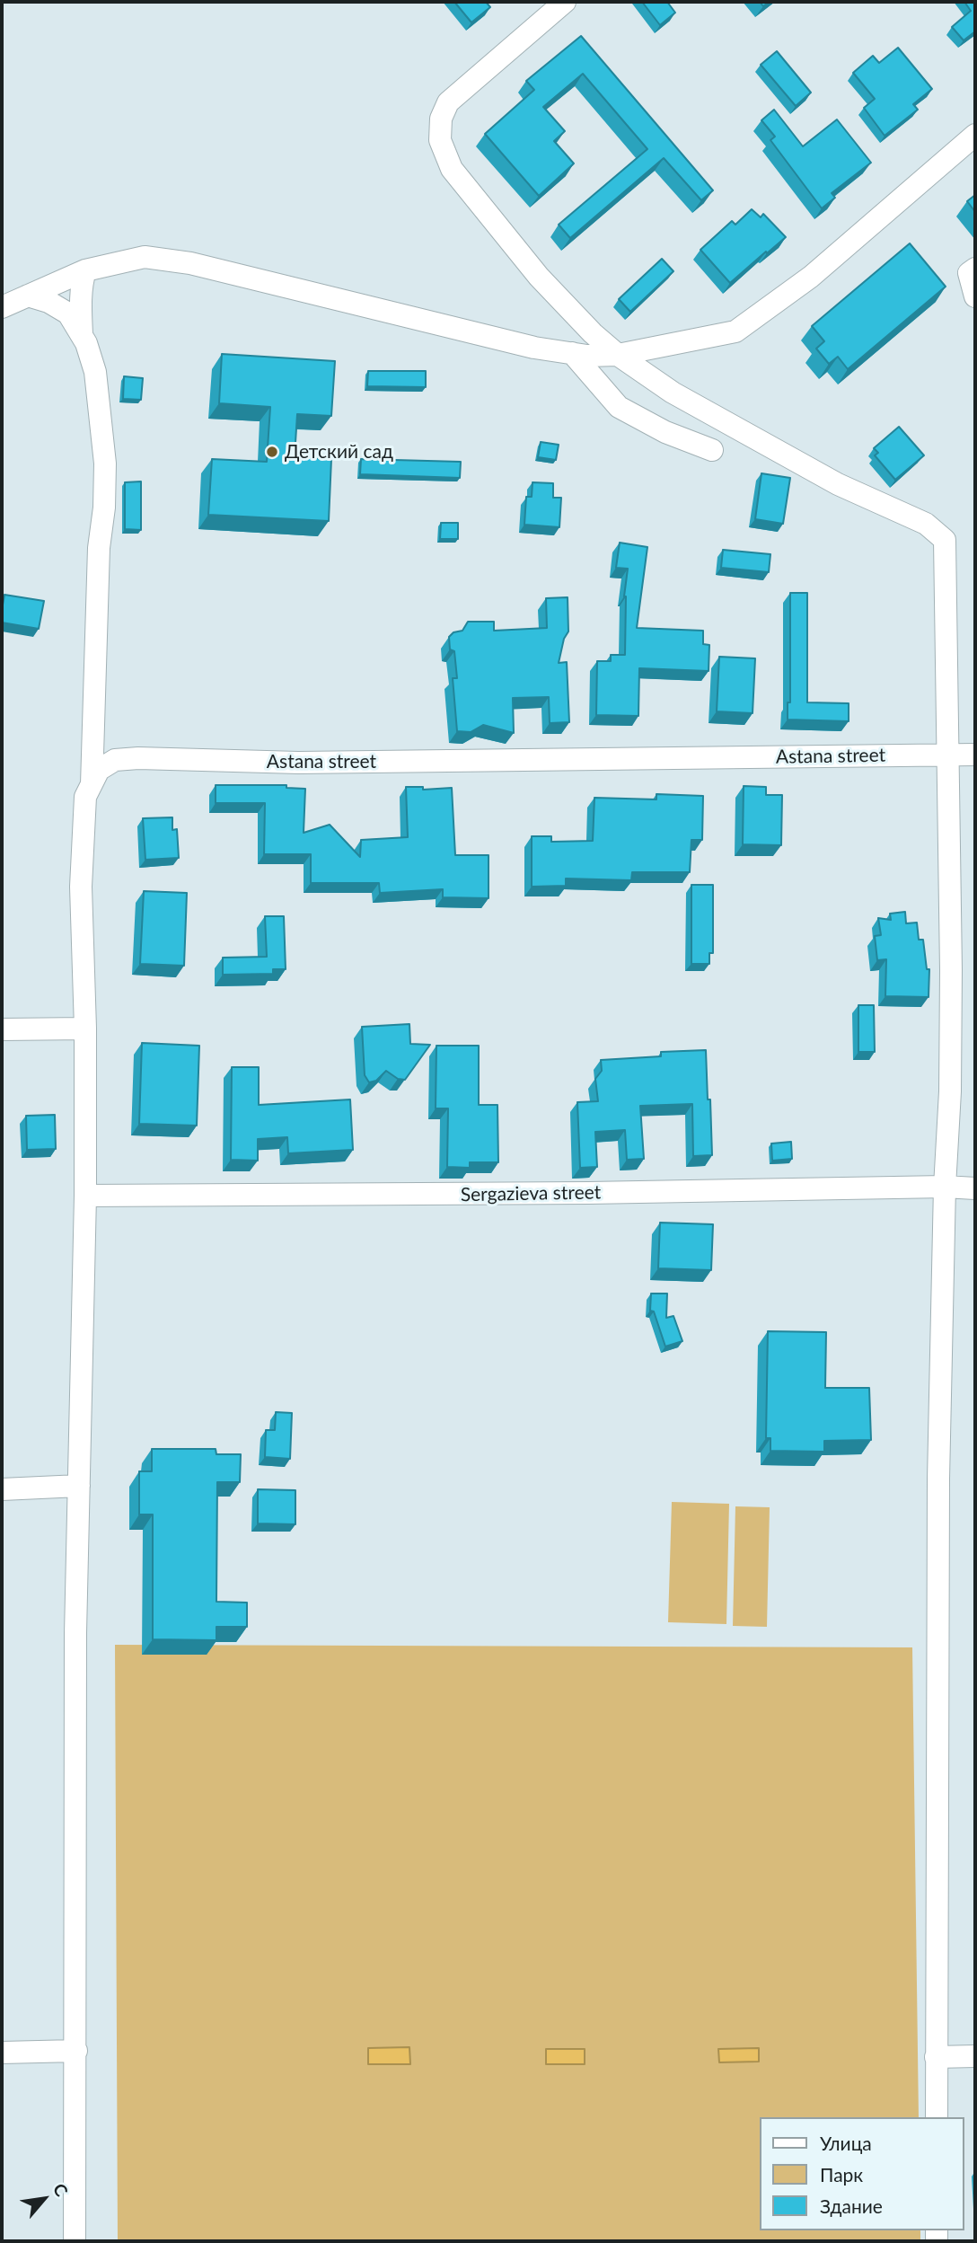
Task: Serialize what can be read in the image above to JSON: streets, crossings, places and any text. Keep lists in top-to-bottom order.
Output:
{
  "streets": {
    "street": ["Astana street", "Sergazieva street"]
  },
  "crossings": [
    ["Astana street", "Sergazieva street"]
  ],
  "places": ["Детский сад"],
  "legend": ["Улица", "Парк", "Здание"],
  "north": "top right"
}
